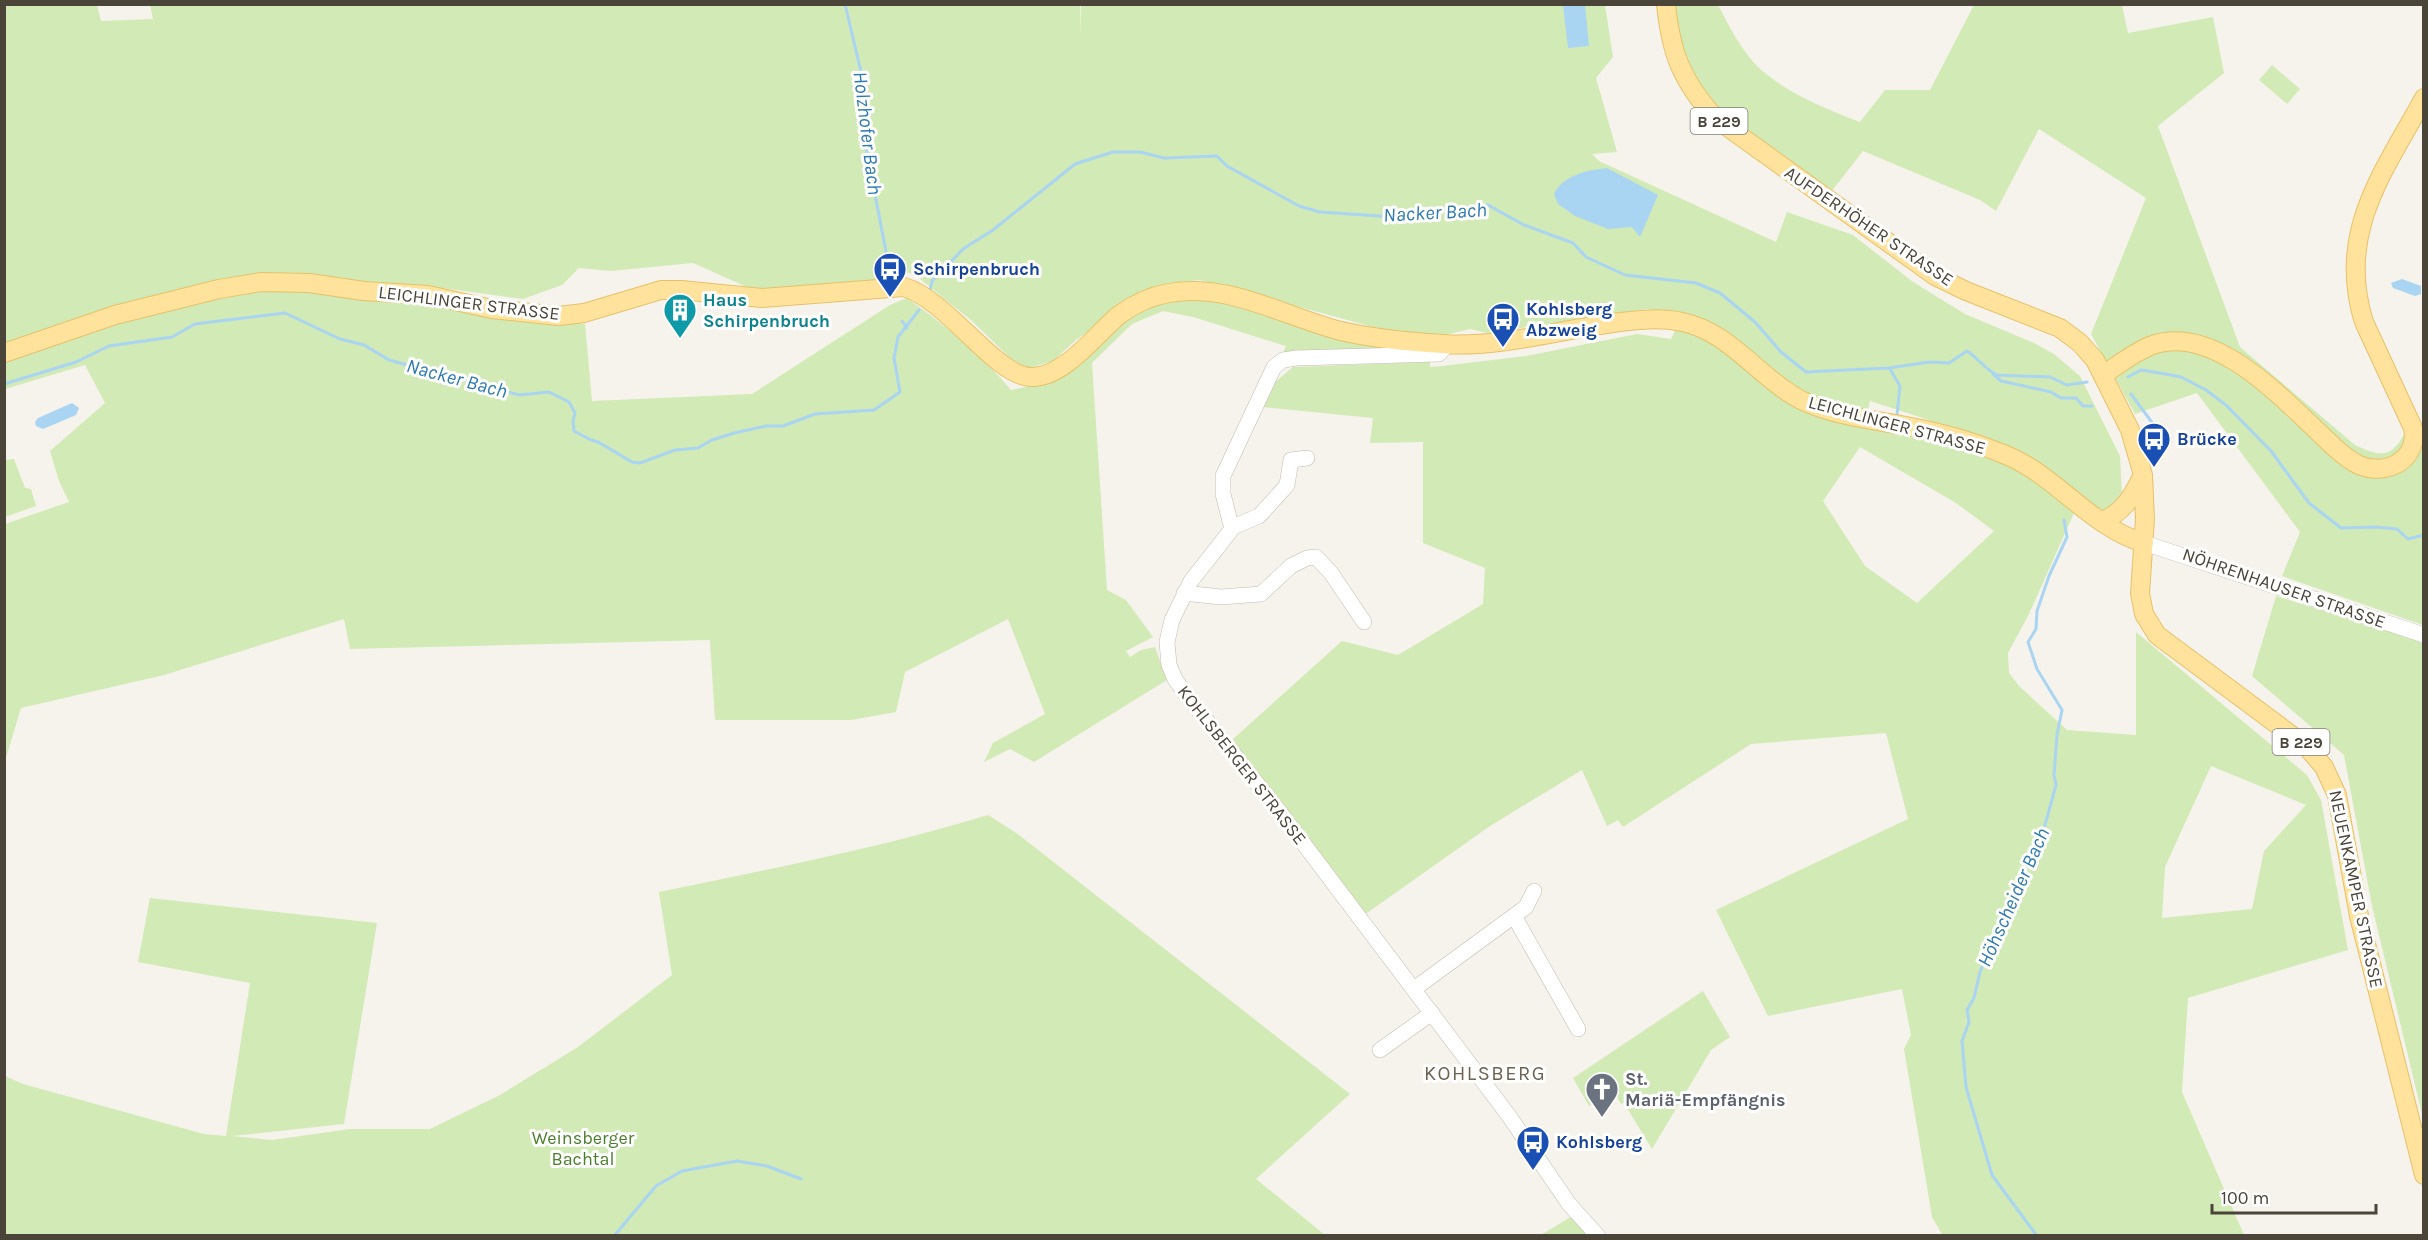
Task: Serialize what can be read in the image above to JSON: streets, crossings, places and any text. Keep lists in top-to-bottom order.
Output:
{
  "streets": {
    "main road": [
      "B 229",
      "AUFDERHÖHER STRASSE",
      "LEICHLINGER STRASSE",
      "NEUENKAMPER STRASSE"
    ],
    "street": ["NÖHRENHAUSER STRASSE", "KOHLSBERGER STRASSE"]
  },
  "crossings": [
    ["AUFDERHÖHER STRASSE", "LEICHLINGER STRASSE"],
    ["AUFDERHÖHER STRASSE", "NÖHRENHAUSER STRASSE"],
    ["AUFDERHÖHER STRASSE", "NEUENKAMPER STRASSE"],
    ["LEICHLINGER STRASSE", "NÖHRENHAUSER STRASSE"],
    ["LEICHLINGER STRASSE", "NEUENKAMPER STRASSE"],
    ["NÖHRENHAUSER STRASSE", "NEUENKAMPER STRASSE"]
  ],
  "districts": ["KOHLSBERG"],
  "water": ["Holzhofer Bach", "Nacker Bach", "Höhscheider Bach"],
  "parks": ["Weinsberger Bachtal"],
  "places": {
    "bus stop": [
      "Schirpenbruch",
      "Kohlsberg Abzweig",
      "Brücke",
      "Kohlsberg"
    ],
    "building": ["Haus Schirpenbruch"],
    "church": ["St. Mariä-Empfängnis"]
  },
  "scale_bar": "100 m"
}
